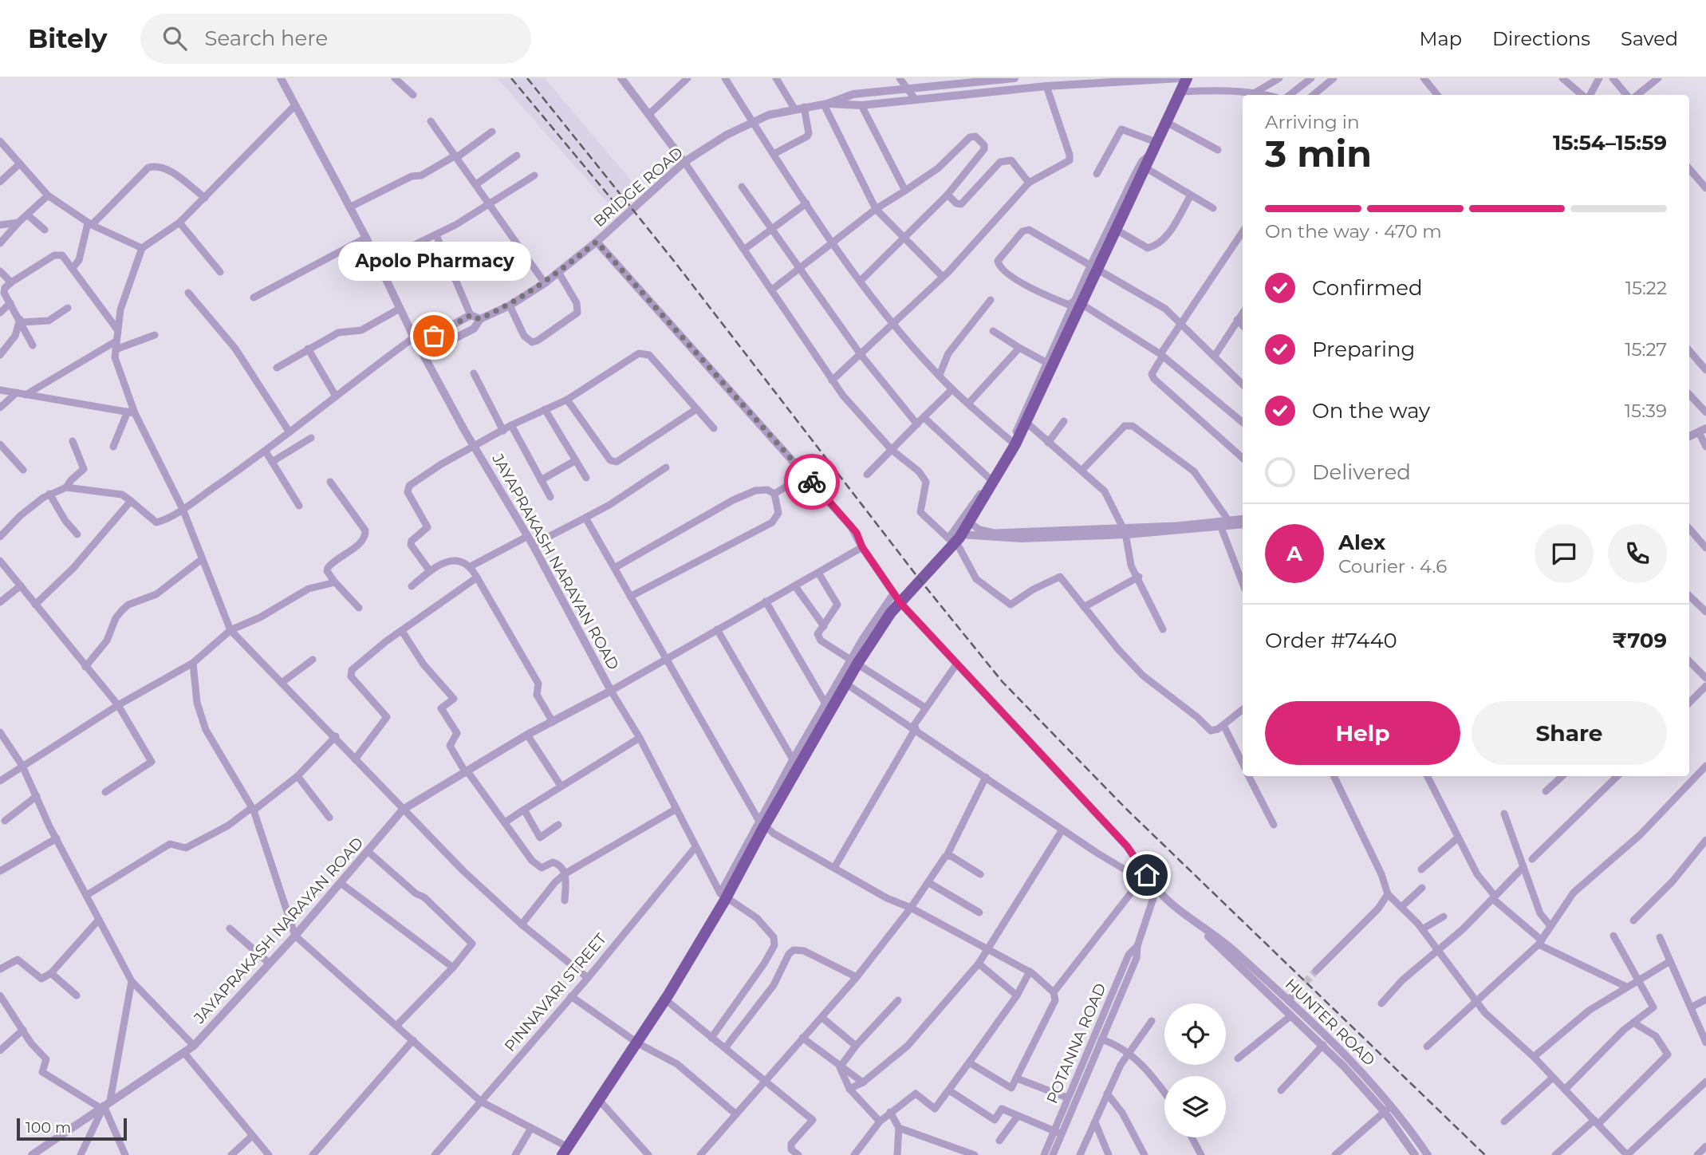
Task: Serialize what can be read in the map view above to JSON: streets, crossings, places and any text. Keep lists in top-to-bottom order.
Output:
{
  "streets": {
    "street": [
      "BRIDGE ROAD",
      "JAYAPRAKASH NARAYAN ROAD",
      "PINNAVARI STREET",
      "HUNTER ROAD",
      "POTANNA ROAD"
    ]
  },
  "crossings": [
    ["BRIDGE ROAD", "JAYAPRAKASH NARAYAN ROAD"],
    ["BRIDGE ROAD", "HUNTER ROAD"],
    ["HUNTER ROAD", "POTANNA ROAD"]
  ],
  "places": ["Apolo Pharmacy"],
  "scale_bar": "100 m",
  "page": {
    "header": "Bitely",
    "search": "Search here",
    "nav": ["Map", "Directions", "Saved"],
    "heading": ["3 min", "Arriving in", "15:54–15:59"],
    "panel": [
      "Alex",
      "Courier · 4.6",
      "Order #7440",
      "₹709"
    ],
    "bar": "On the way · 470 m",
    "bubble": "Apolo Pharmacy",
    "list": [
      ["Confirmed", "15:22"],
      ["Preparing", "15:27"],
      ["On the way", "15:39"],
      "Delivered"
    ],
    "round": "A",
    "buttons": ["Help", "Share"],
    "scale": "100 m"
  }
}
